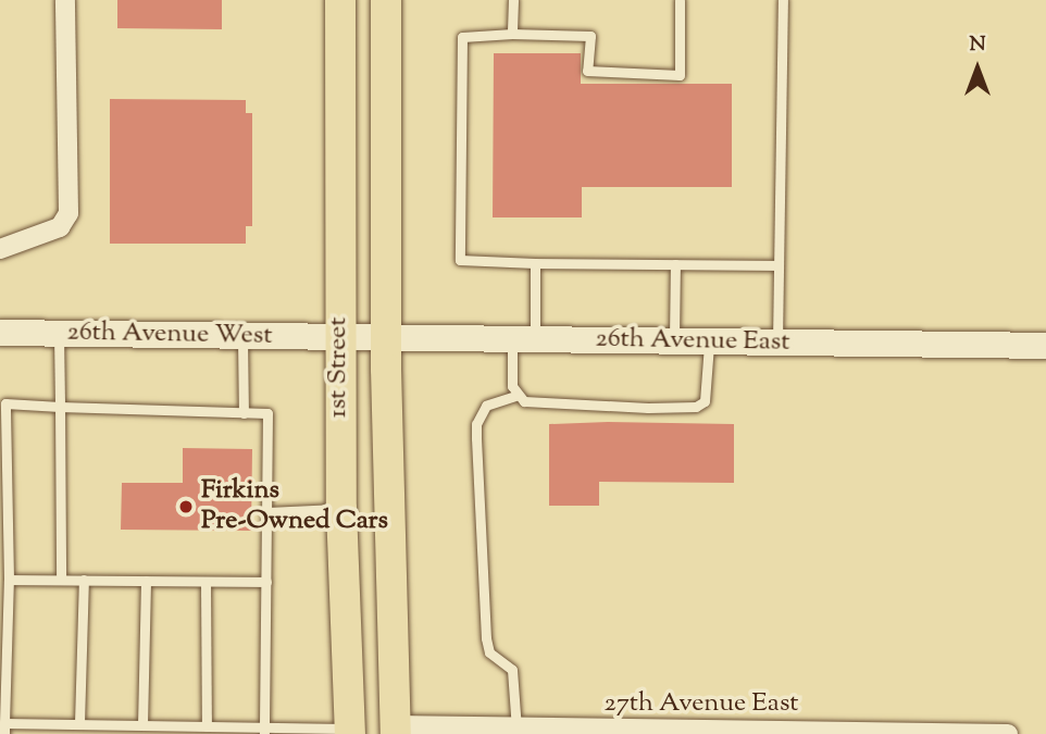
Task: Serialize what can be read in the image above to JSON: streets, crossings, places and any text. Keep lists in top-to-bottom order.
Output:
{
  "streets": {
    "main road": ["1st Street"],
    "street": ["26th Avenue West", "26th Avenue East", "27th Avenue East"]
  },
  "crossings": [
    ["26th Avenue West", "26th Avenue East"],
    ["26th Avenue West", "1st Street"],
    ["26th Avenue East", "1st Street"],
    ["1st Street", "27th Avenue East"]
  ],
  "places": ["Firkins Pre-Owned Cars"],
  "north": "top"
}
